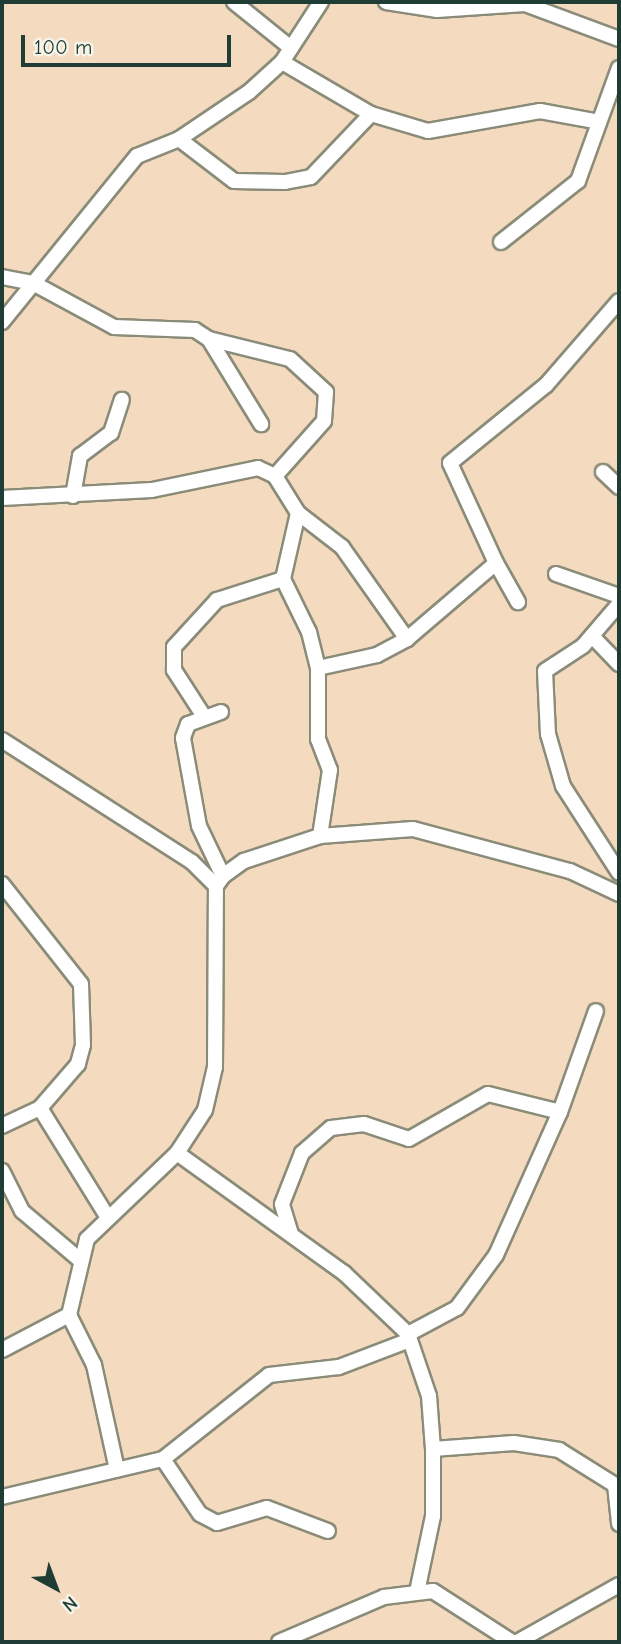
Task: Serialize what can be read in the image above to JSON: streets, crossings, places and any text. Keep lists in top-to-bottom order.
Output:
{
  "scale_bar": "100 m",
  "north": "bottom right"
}
